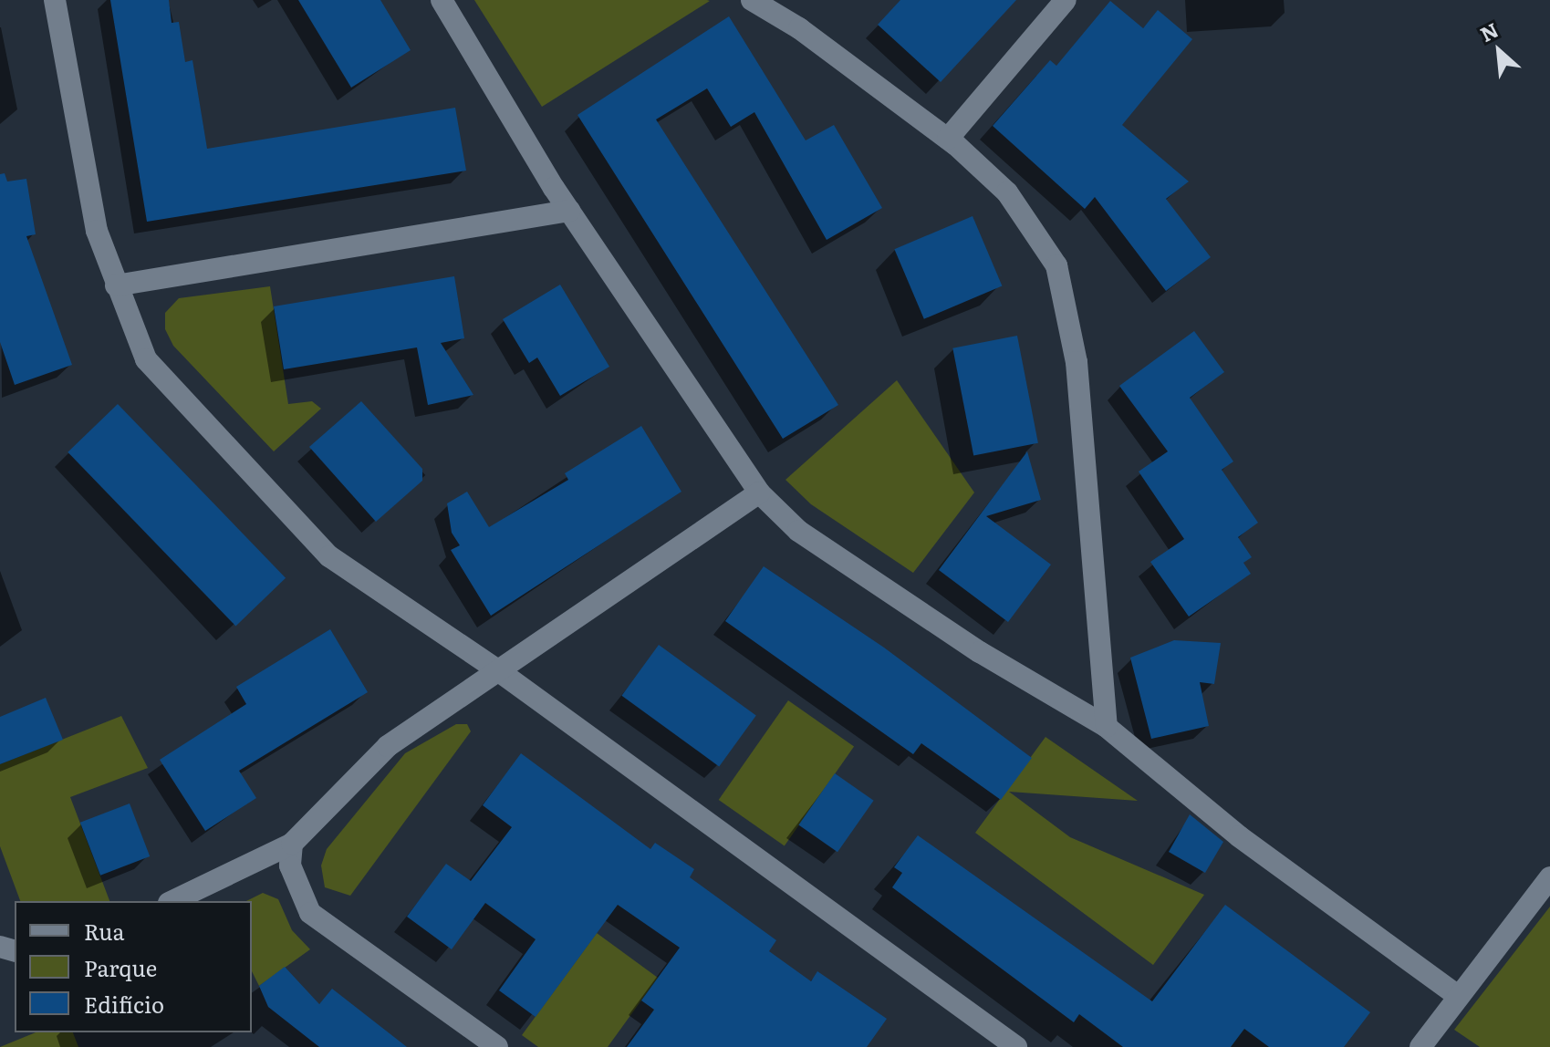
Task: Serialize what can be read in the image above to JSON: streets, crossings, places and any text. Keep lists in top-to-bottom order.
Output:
{
  "legend": ["Rua", "Parque", "Edifício"],
  "north": "top left"
}
